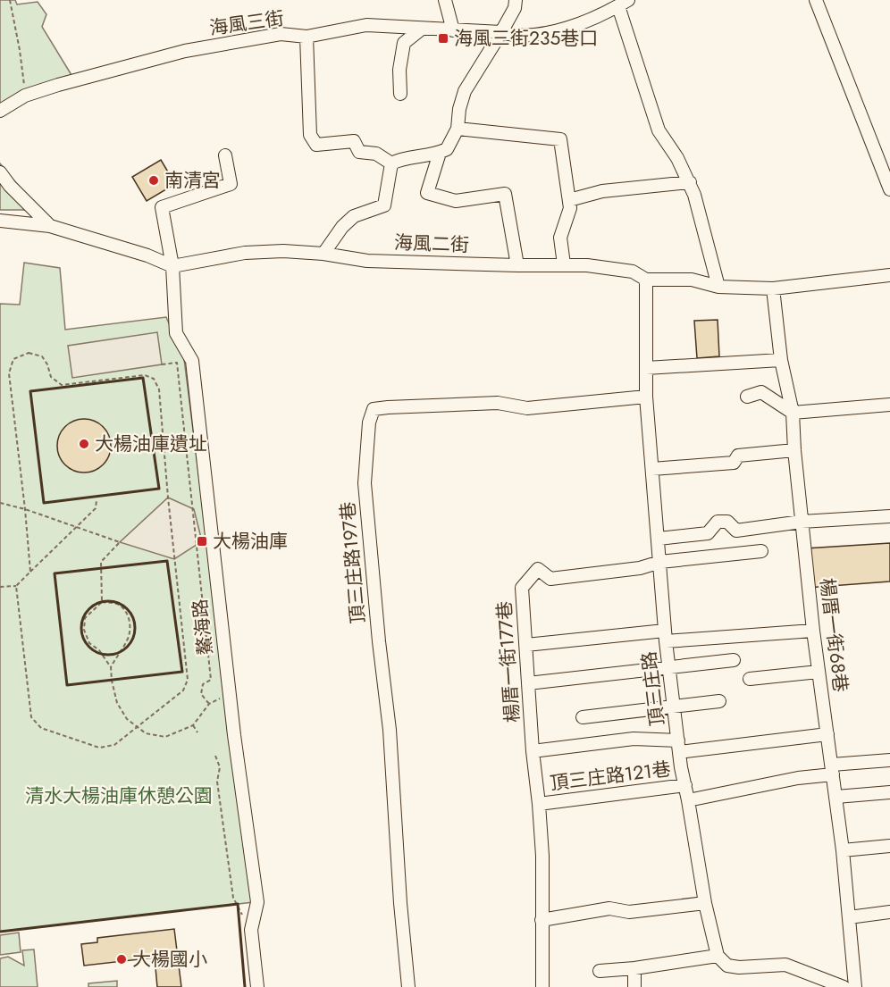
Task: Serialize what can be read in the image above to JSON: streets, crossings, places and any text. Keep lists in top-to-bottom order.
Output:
{
  "streets": {
    "street": [
      "海風三街",
      "海風二街",
      "頂三庄路197巷",
      "鰲海路",
      "楊厝一街68巷",
      "楊厝一街177巷",
      "頂三庄路",
      "頂三庄路121巷"
    ]
  },
  "crossings": [
    ["海風二街", "鰲海路"],
    ["海風二街", "楊厝一街68巷"],
    ["海風二街", "頂三庄路"],
    ["頂三庄路197巷", "頂三庄路"],
    ["楊厝一街177巷", "頂三庄路"],
    ["楊厝一街177巷", "頂三庄路121巷"],
    ["頂三庄路", "頂三庄路121巷"]
  ],
  "parks": ["清水大楊油庫休憩公園"],
  "places": {
    "transit": ["海風三街235巷口", "大楊油庫"],
    "other": ["南清宮", "大楊油庫遺址", "大楊國小"]
  }
}
